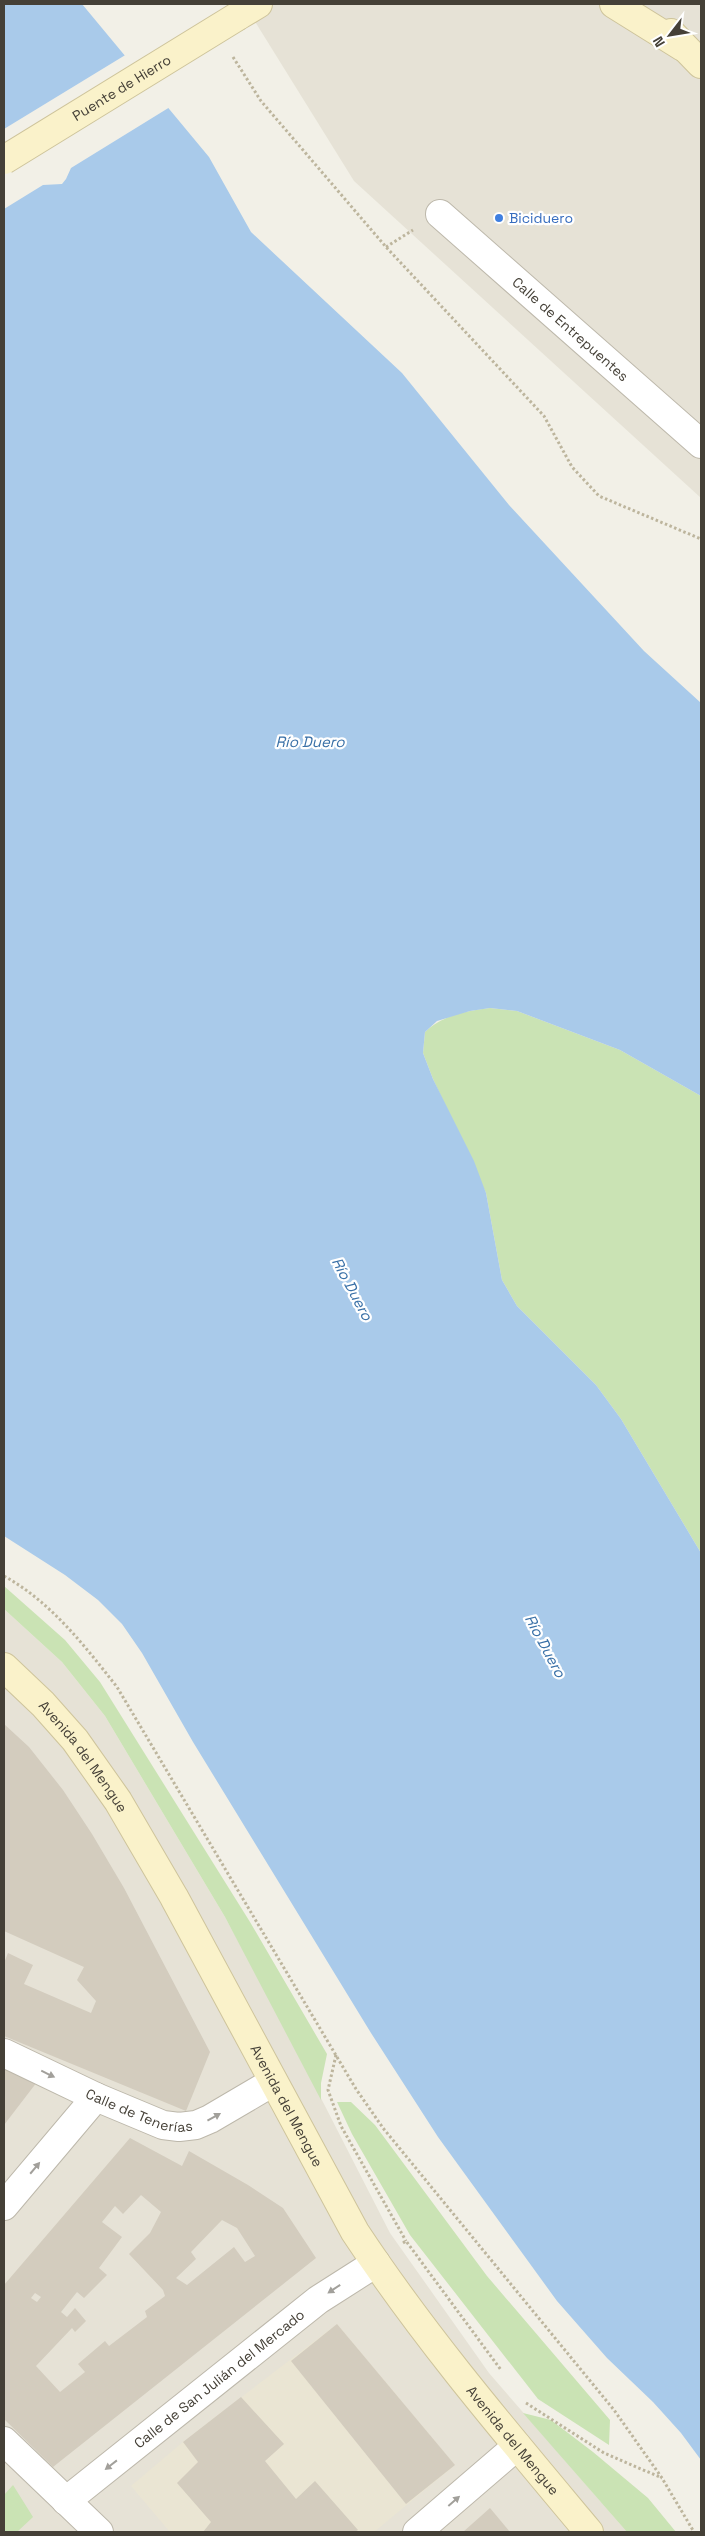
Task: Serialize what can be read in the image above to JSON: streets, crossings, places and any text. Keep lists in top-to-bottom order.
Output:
{
  "streets": {
    "street": [
      "Puente de Hierro",
      "Calle de Entrepuentes",
      "Avenida del Mengue",
      "Calle de Tenerías",
      "Calle de San Julián del Mercado"
    ]
  },
  "crossings": [
    ["Avenida del Mengue", "Calle de Tenerías"],
    ["Avenida del Mengue", "Calle de San Julián del Mercado"]
  ],
  "one_way": ["Calle de Tenerías", "Calle de San Julián del Mercado"],
  "water": ["Río Duero"],
  "places": ["Biciduero"],
  "north": "bottom left"
}
